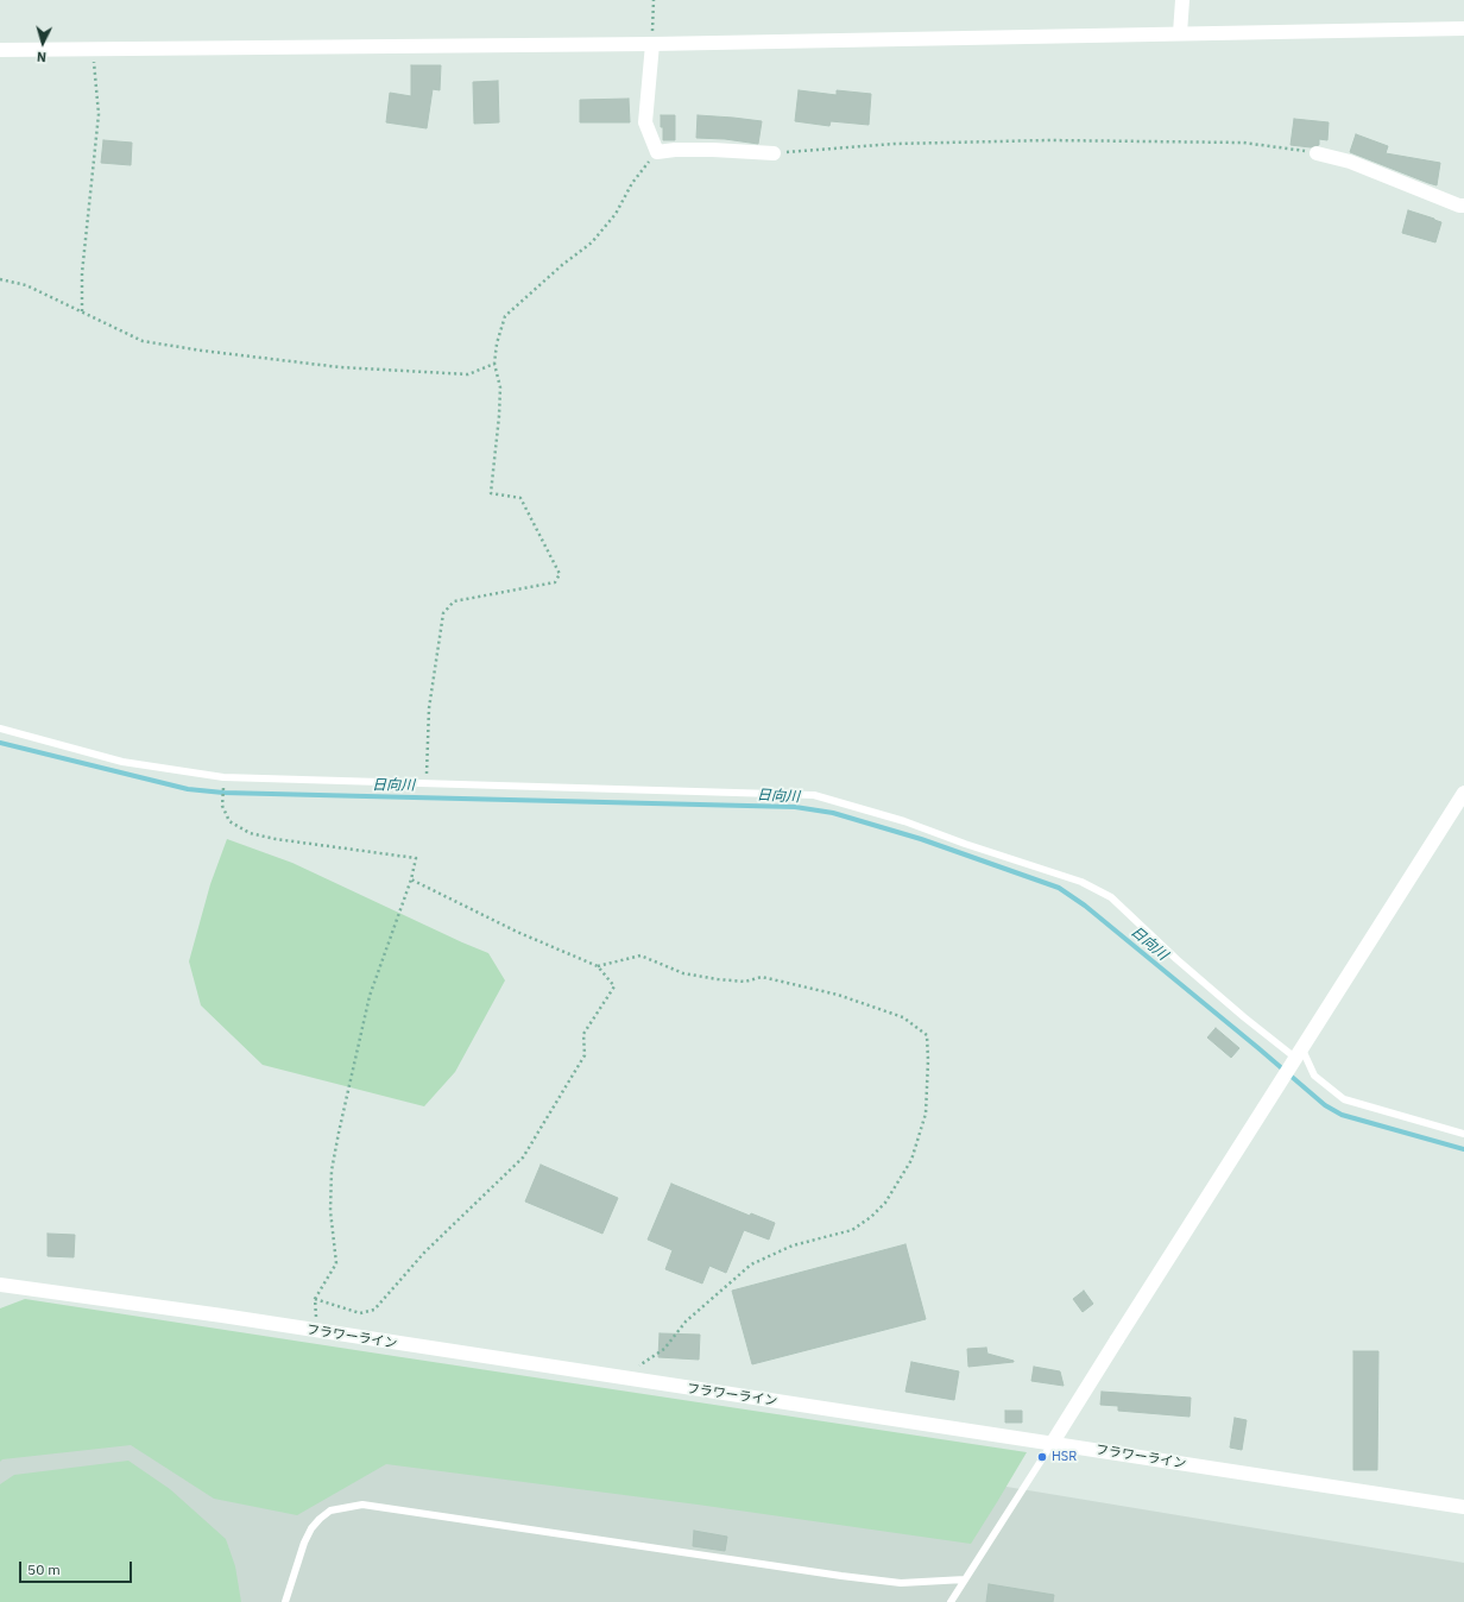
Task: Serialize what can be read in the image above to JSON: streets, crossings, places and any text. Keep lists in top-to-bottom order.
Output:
{
  "streets": {
    "street": ["フラワーライン"]
  },
  "water": ["日向川"],
  "places": ["HSR"],
  "scale_bar": "50 m",
  "north": "bottom"
}
